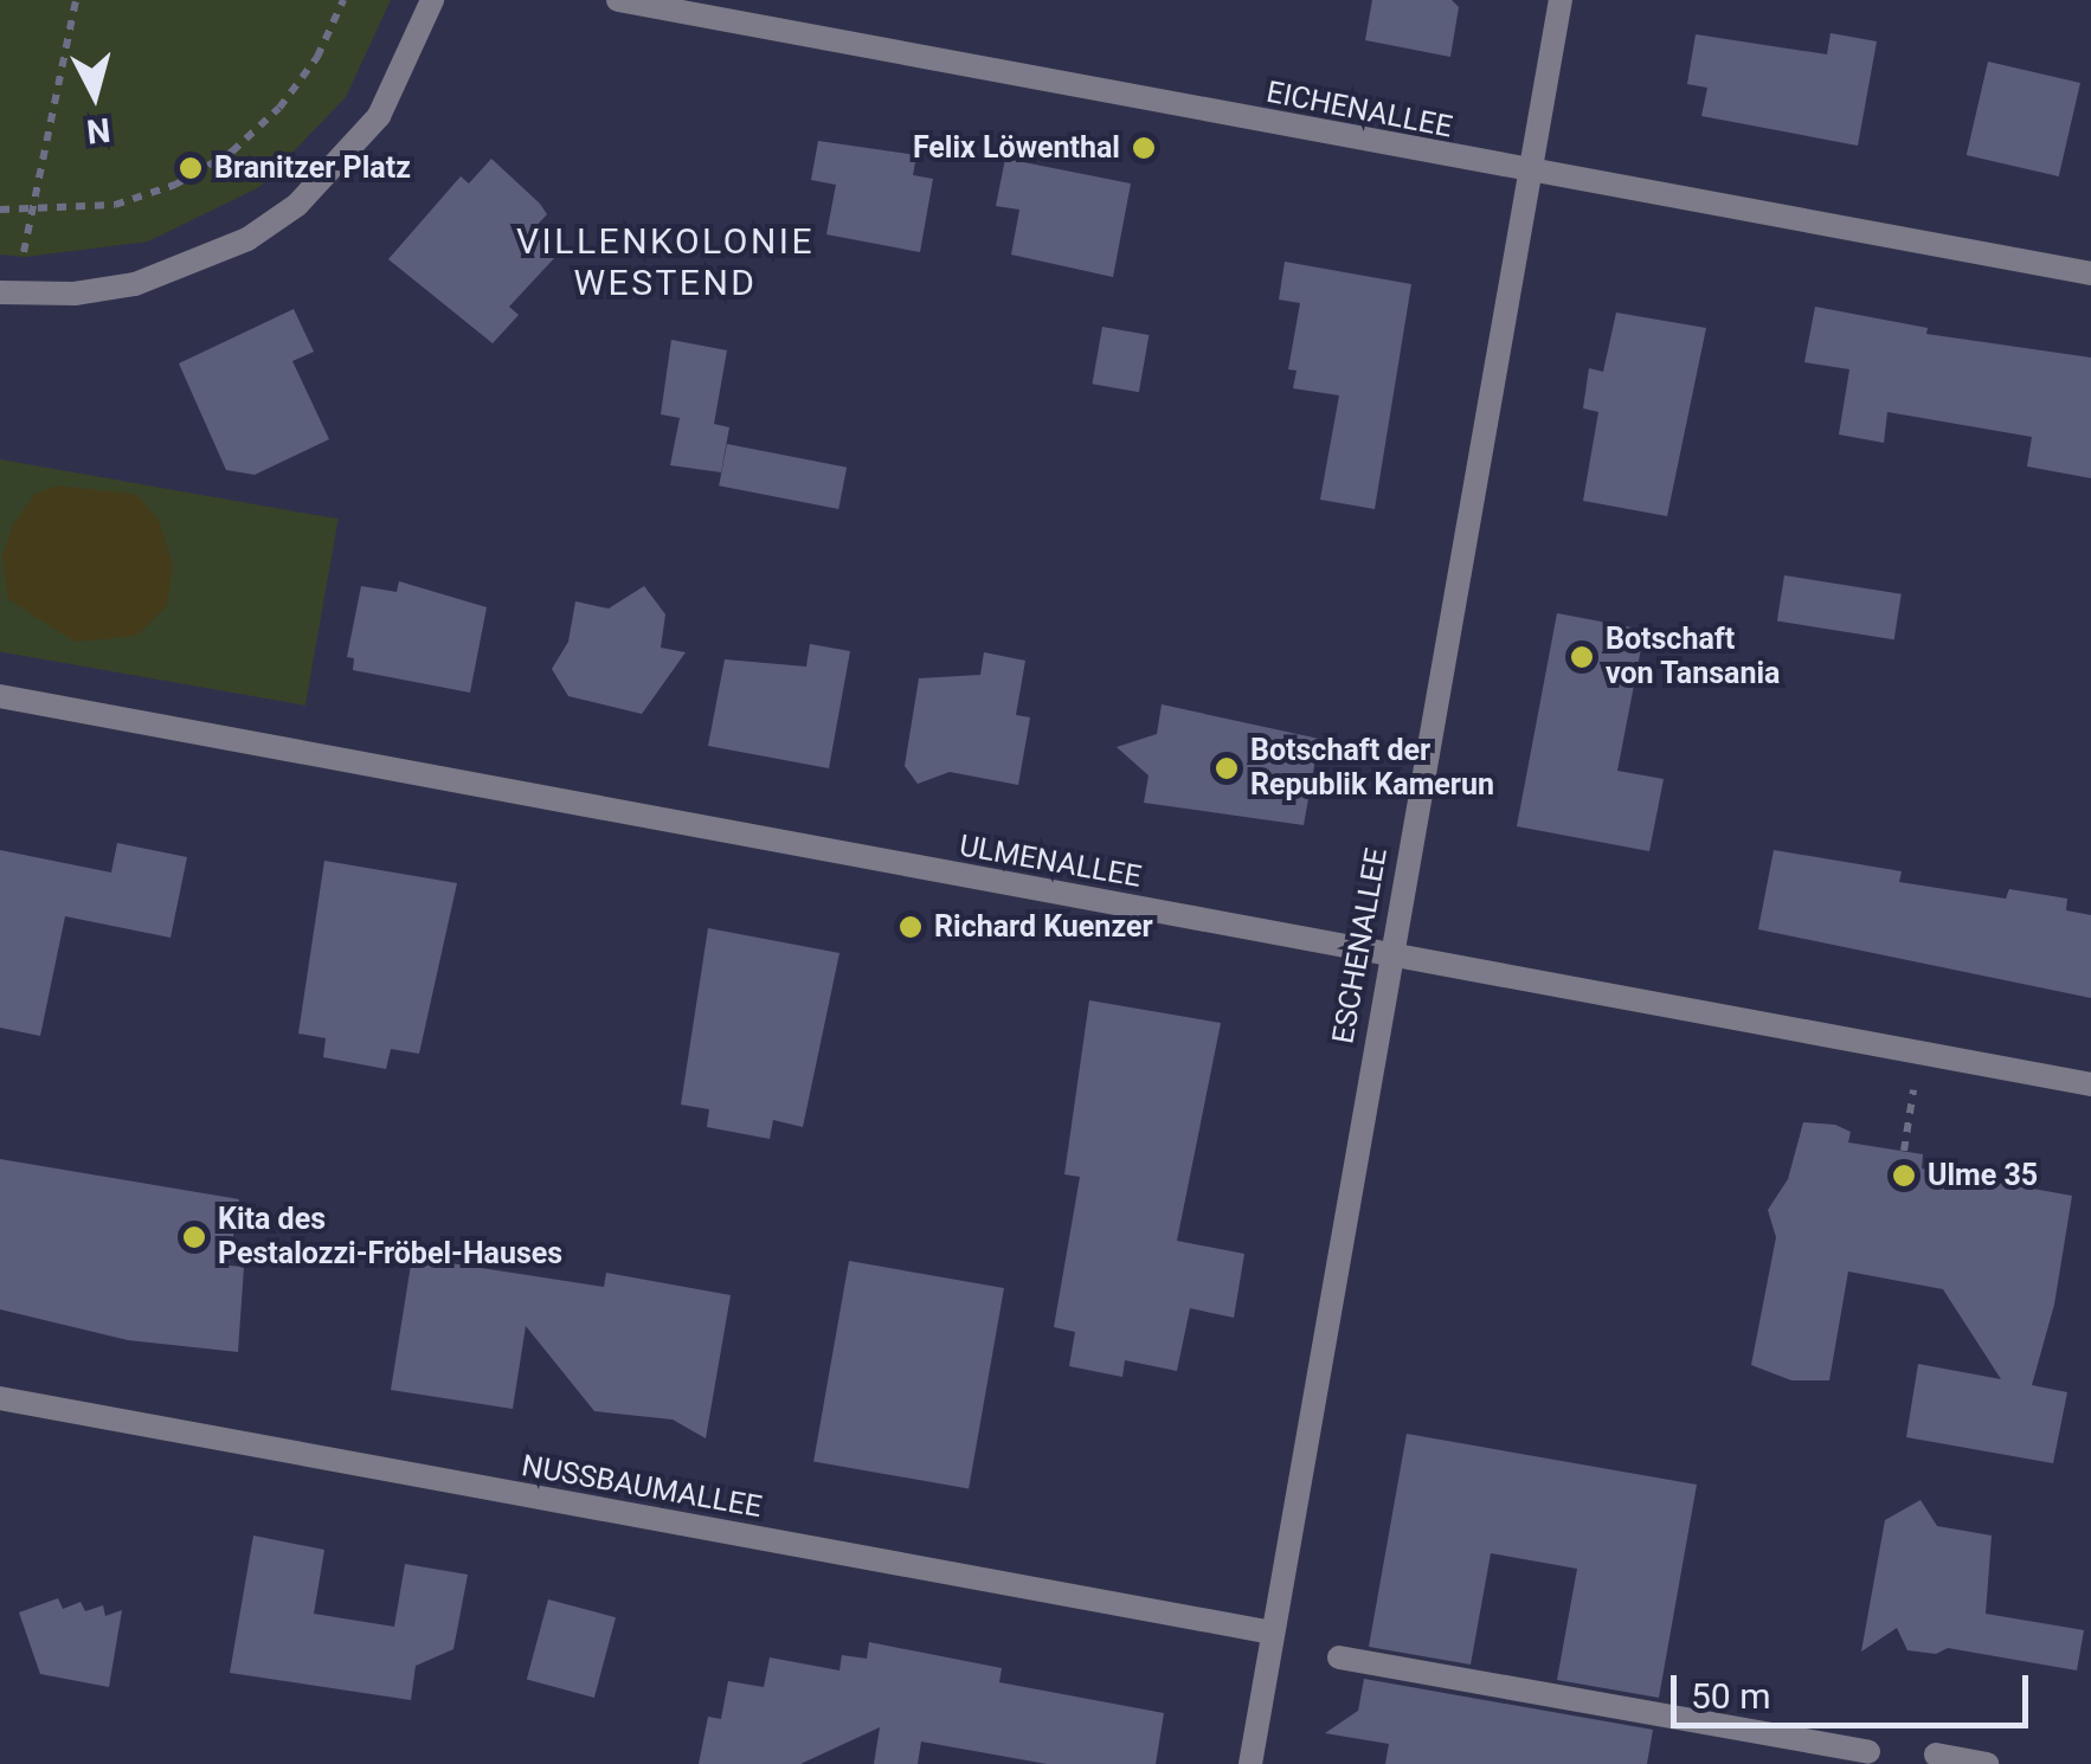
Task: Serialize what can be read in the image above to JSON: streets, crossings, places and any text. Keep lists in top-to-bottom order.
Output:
{
  "streets": {
    "street": [
      "EICHENALLEE",
      "ULMENALLEE",
      "ESCHENALLEE",
      "NUSSBAUMALLEE"
    ]
  },
  "crossings": [
    ["EICHENALLEE", "ESCHENALLEE"],
    ["ULMENALLEE", "ESCHENALLEE"],
    ["ESCHENALLEE", "NUSSBAUMALLEE"]
  ],
  "districts": ["VILLENKOLONIE WESTEND"],
  "places": [
    "Felix Löwenthal",
    "Branitzer Platz",
    "Botschaft von Tansania",
    "Botschaft der Republik Kamerun",
    "Richard Kuenzer",
    "Ulme 35",
    "Kita des Pestalozzi-Fröbel-Hauses"
  ],
  "scale_bar": "50 m",
  "north": "bottom"
}
